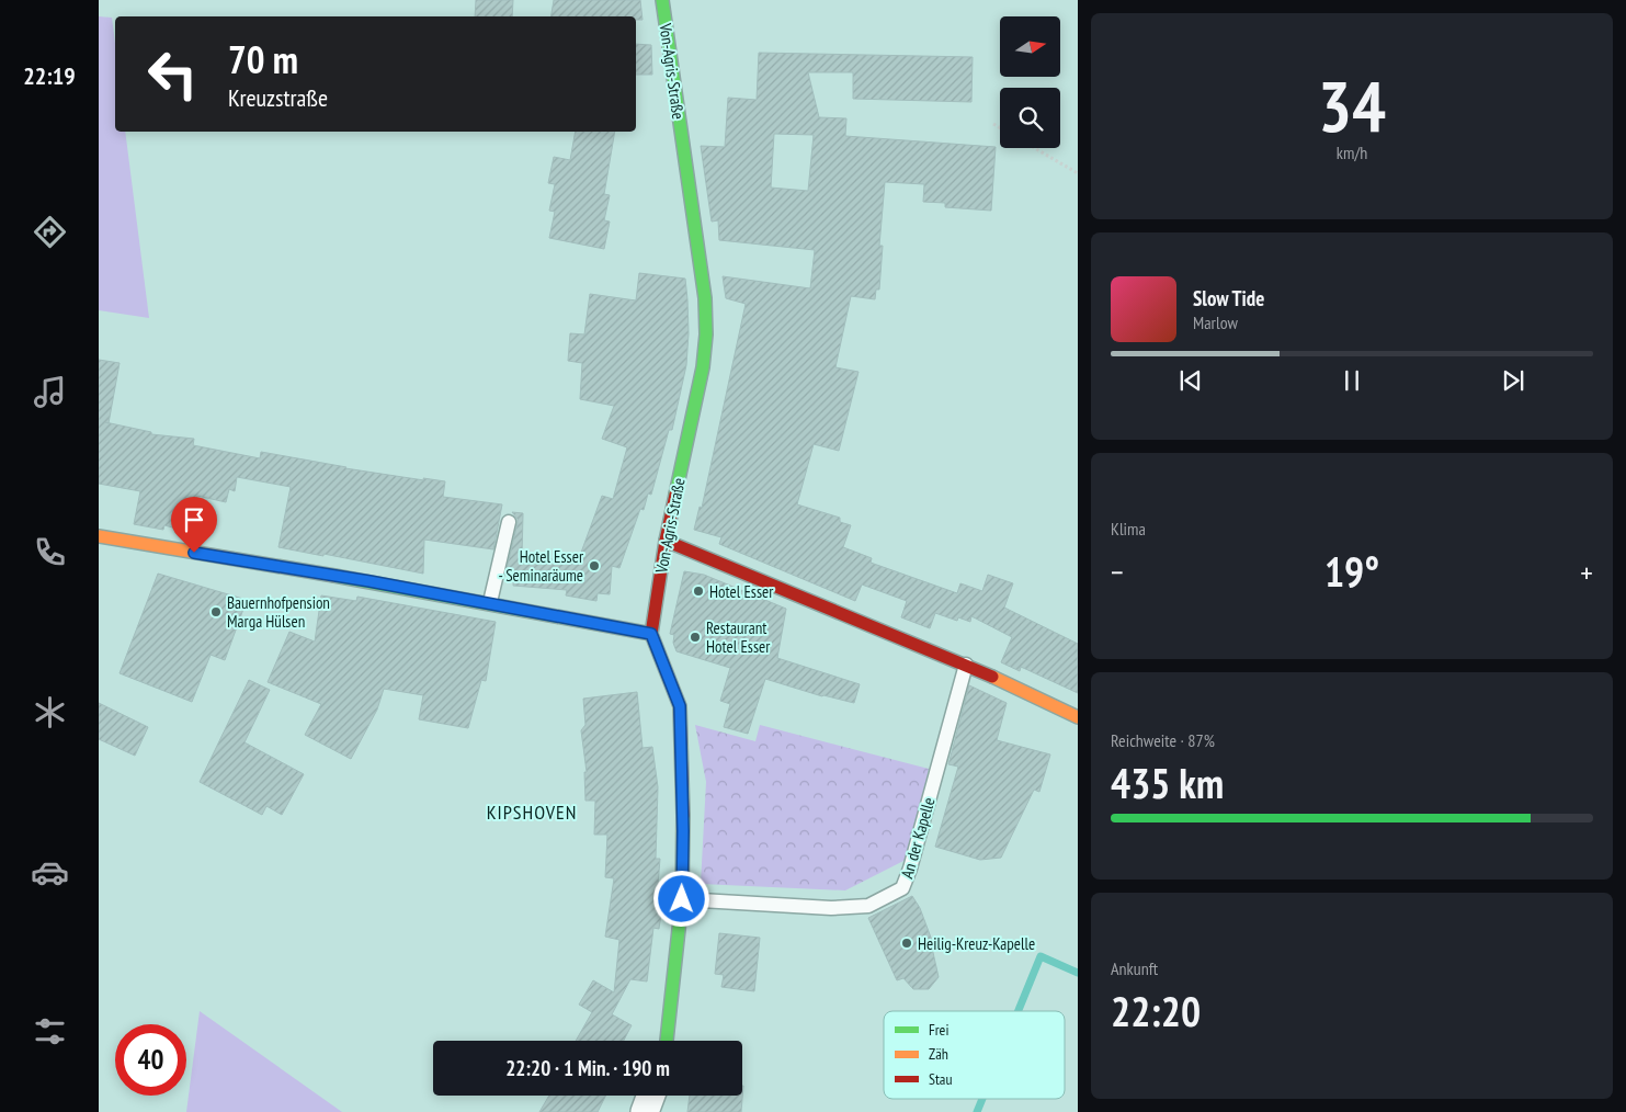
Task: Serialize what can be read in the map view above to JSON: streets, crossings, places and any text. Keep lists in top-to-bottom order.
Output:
{
  "streets": {
    "street": ["Von-Agris-Straße"],
    "lane": ["An der Kapelle"]
  },
  "districts": ["KIPSHOVEN"],
  "places": [
    "Hotel Esser - Seminaräume",
    "Hotel Esser",
    "Bauernhofpension Marga Hülsen",
    "Restaurant Hotel Esser",
    "Heilig-Kreuz-Kapelle"
  ],
  "legend": ["Frei", "Zäh", "Stau"],
  "north": "right",
  "page": {
    "tabs": "22:19",
    "tile": [
      ["34", "km/h"],
      "Klima",
      ["Reichweite · 87%", "435 km"],
      ["Ankunft", "22:20"]
    ],
    "turn": ["70 m", "Kreuzstraße"],
    "song": ["Slow Tide", "Marlow"],
    "heat": ["−", "19°", "+"],
    "limit": "40",
    "trip": "22:20 · 1 Min. · 190 m"
  }
}
